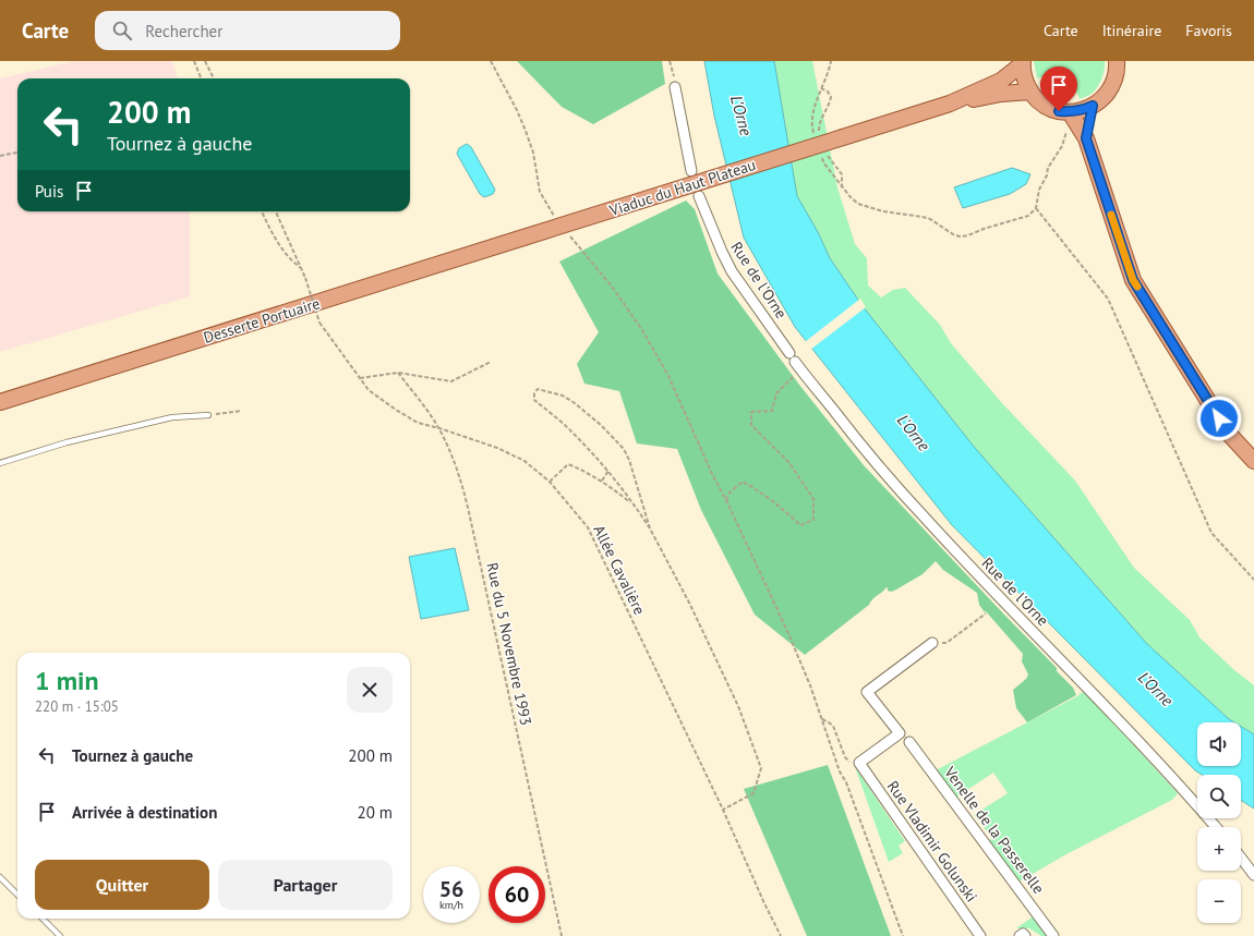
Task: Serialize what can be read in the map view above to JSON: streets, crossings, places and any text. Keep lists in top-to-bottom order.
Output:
{
  "streets": {
    "main road": ["Viaduc du Haut Plateau", "Desserte Portuaire"],
    "street": ["Rue de l'Orne", "Venelle de la Passerelle", "Rue Vladimir Golunski"],
    "path": ["Allée Cavalière", "Rue du 5 Novembre 1993"]
  },
  "crossings": [
    ["Viaduc du Haut Plateau", "Desserte Portuaire"],
    ["Allée Cavalière", "Rue du 5 Novembre 1993"]
  ],
  "water": ["L'Orne"],
  "page": {
    "header": "Carte",
    "search": "Rechercher",
    "nav": ["Carte", "Itinéraire", "Favoris"],
    "turn": ["200 m", "Tournez à gauche"],
    "then": "Puis",
    "heading": ["1 min", "220 m · 15:05"],
    "map_buttons": ["+", "−"],
    "list": [
      {
        "name": "Tournez à gauche",
        "value": "200 m"
      },
      {
        "name": "Arrivée à destination",
        "value": "20 m"
      }
    ],
    "buttons": ["Quitter", "Partager"],
    "speed": "56 km/h",
    "limit": "60"
  }
}
